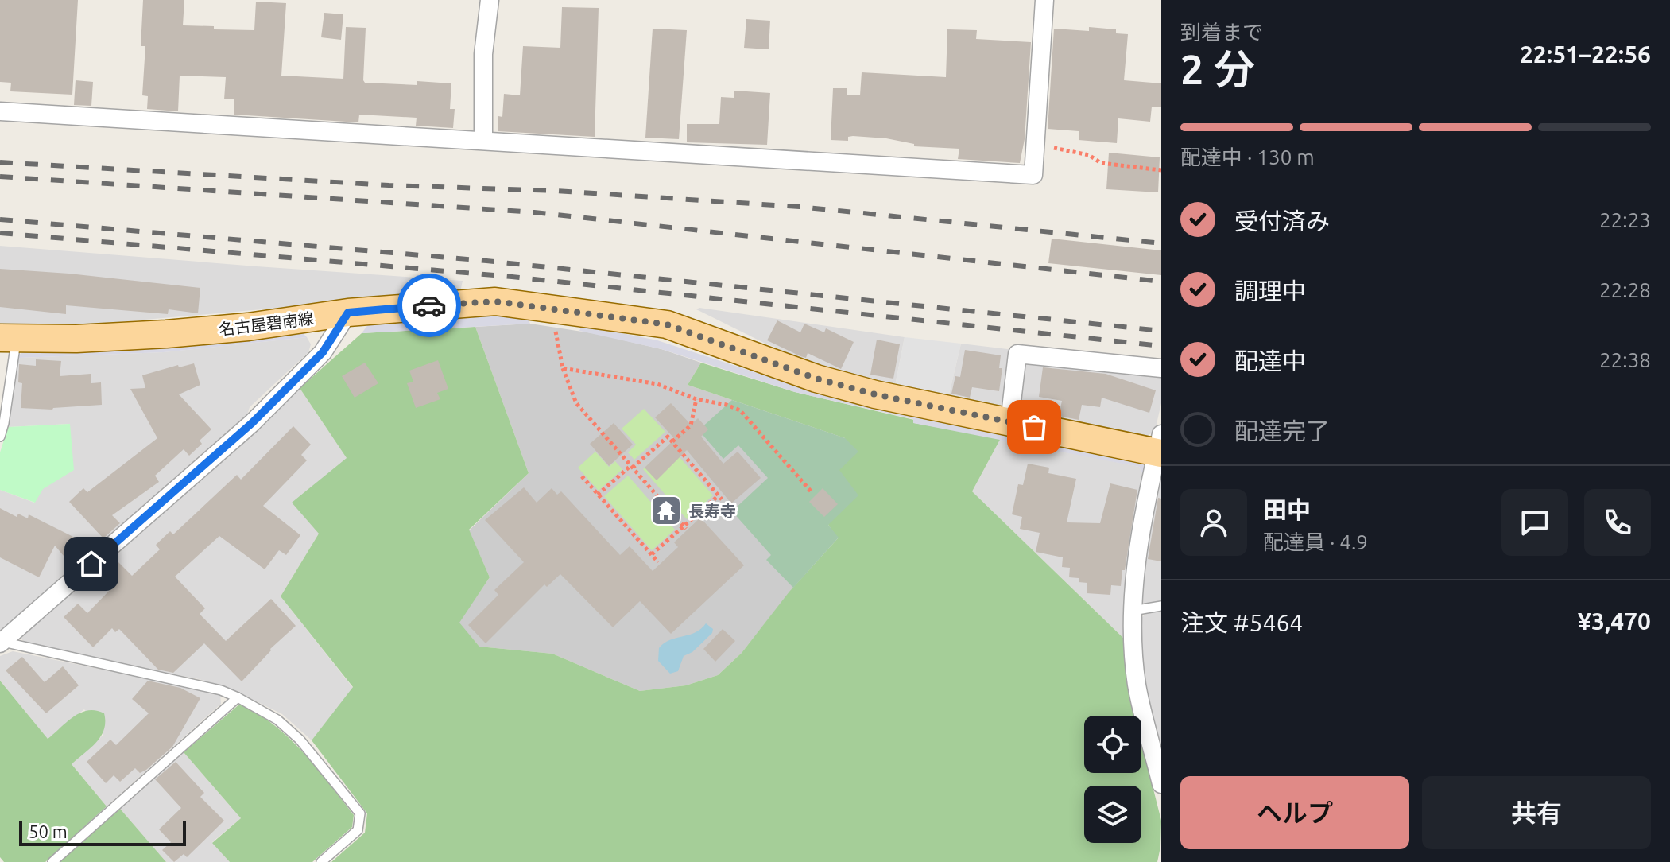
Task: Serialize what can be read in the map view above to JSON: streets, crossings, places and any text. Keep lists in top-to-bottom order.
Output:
{
  "streets": {
    "main road": ["名古屋碧南線"]
  },
  "places": {
    "temple": ["長寿寺"]
  },
  "scale_bar": "50 m",
  "page": {
    "heading": ["2 分", "到着まで", "22:51–22:56"],
    "panel": [
      "田中",
      "配達員 · 4.9",
      "注文 #5464",
      "¥3,470"
    ],
    "bar": "配達中 · 130 m",
    "list": [
      ["受付済み", "22:23"],
      ["調理中", "22:28"],
      ["配達中", "22:38"],
      "配達完了"
    ],
    "buttons": ["ヘルプ", "共有"],
    "scale": "50 m"
  }
}
